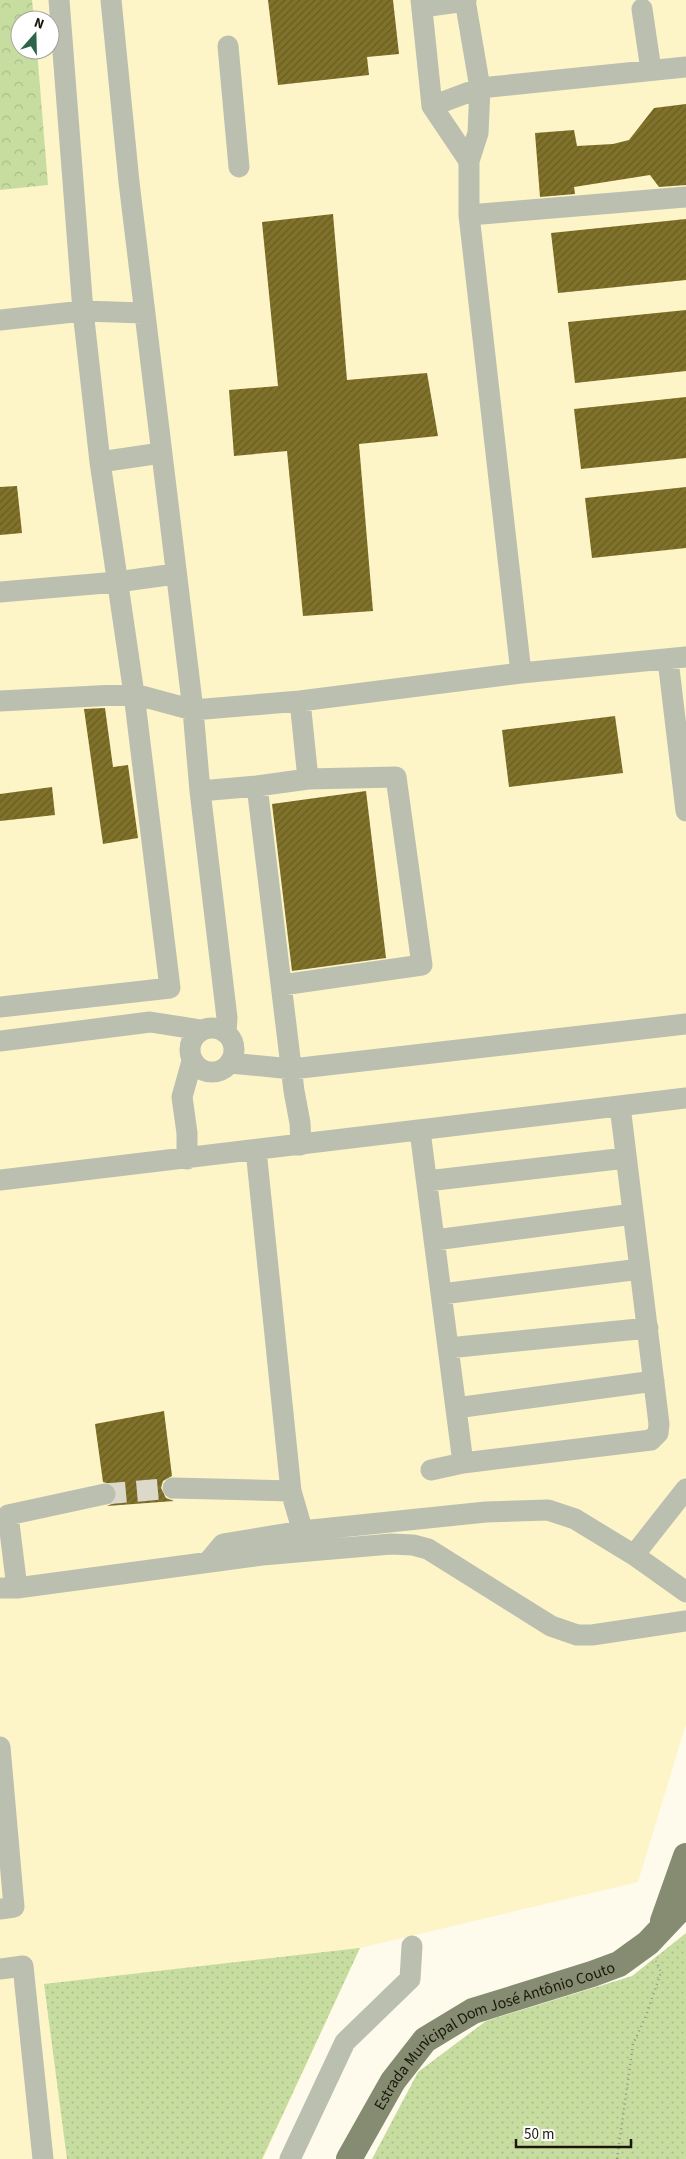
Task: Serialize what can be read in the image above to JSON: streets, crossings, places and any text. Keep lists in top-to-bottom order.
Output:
{
  "streets": {
    "main road": ["Estrada Municipal Dom José Antônio Couto"]
  },
  "scale_bar": "50 m",
  "north": "top"
}
